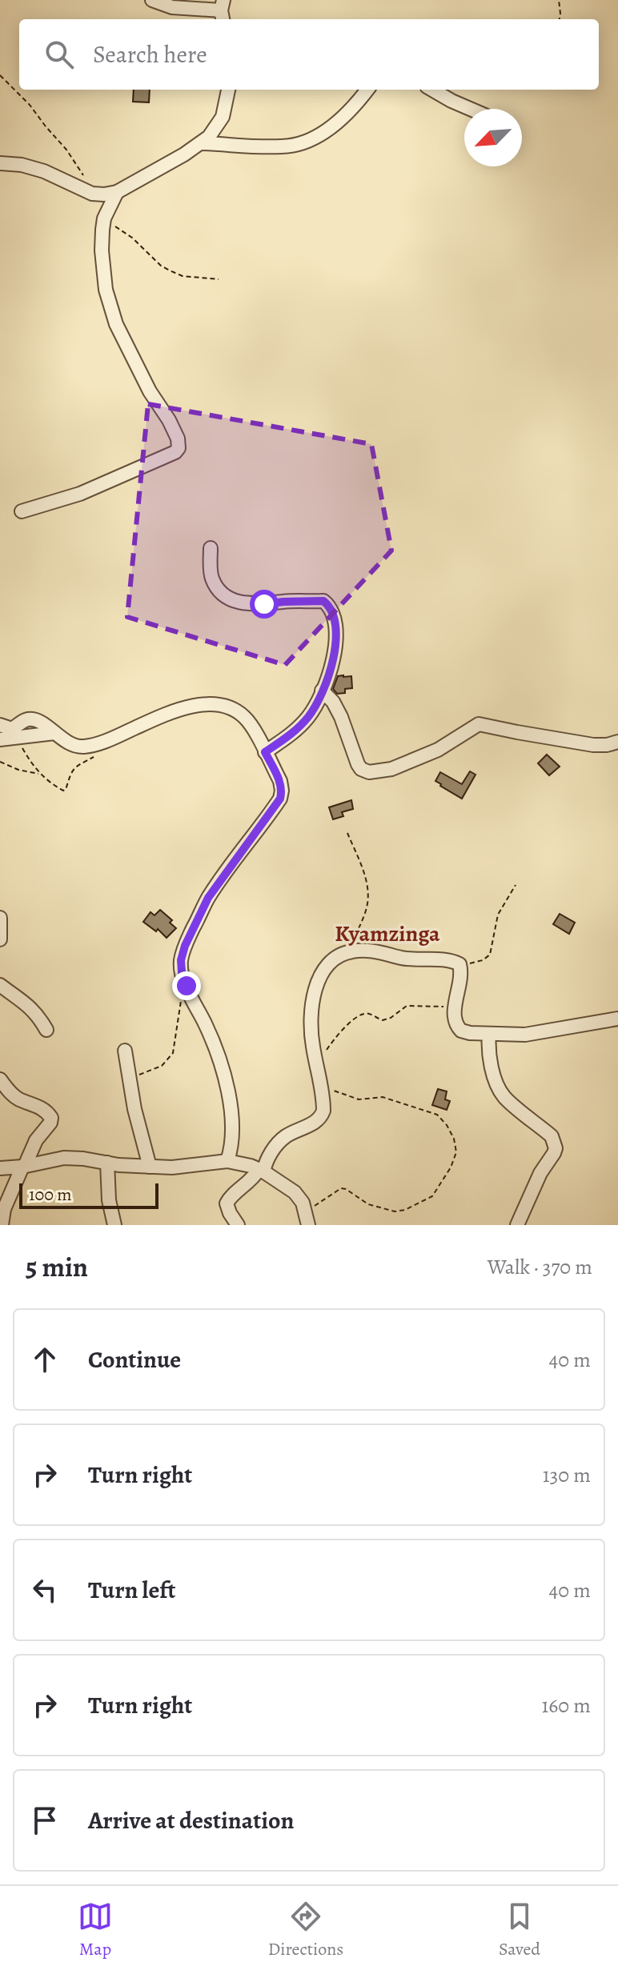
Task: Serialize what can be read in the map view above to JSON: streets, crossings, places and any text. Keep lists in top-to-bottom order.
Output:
{
  "districts": ["Kyamzinga"],
  "scale_bar": "100 m",
  "north": "bottom left",
  "page": {
    "search": "Search here",
    "scale": "100 m",
    "heading": ["5 min", "Walk · 370 m"],
    "list": [
      ["Continue", "40 m"],
      ["Turn right", "130 m"],
      ["Turn left", "40 m"],
      ["Turn right", "160 m"],
      "Arrive at destination"
    ],
    "nav": ["Map", "Directions", "Saved"]
  }
}
